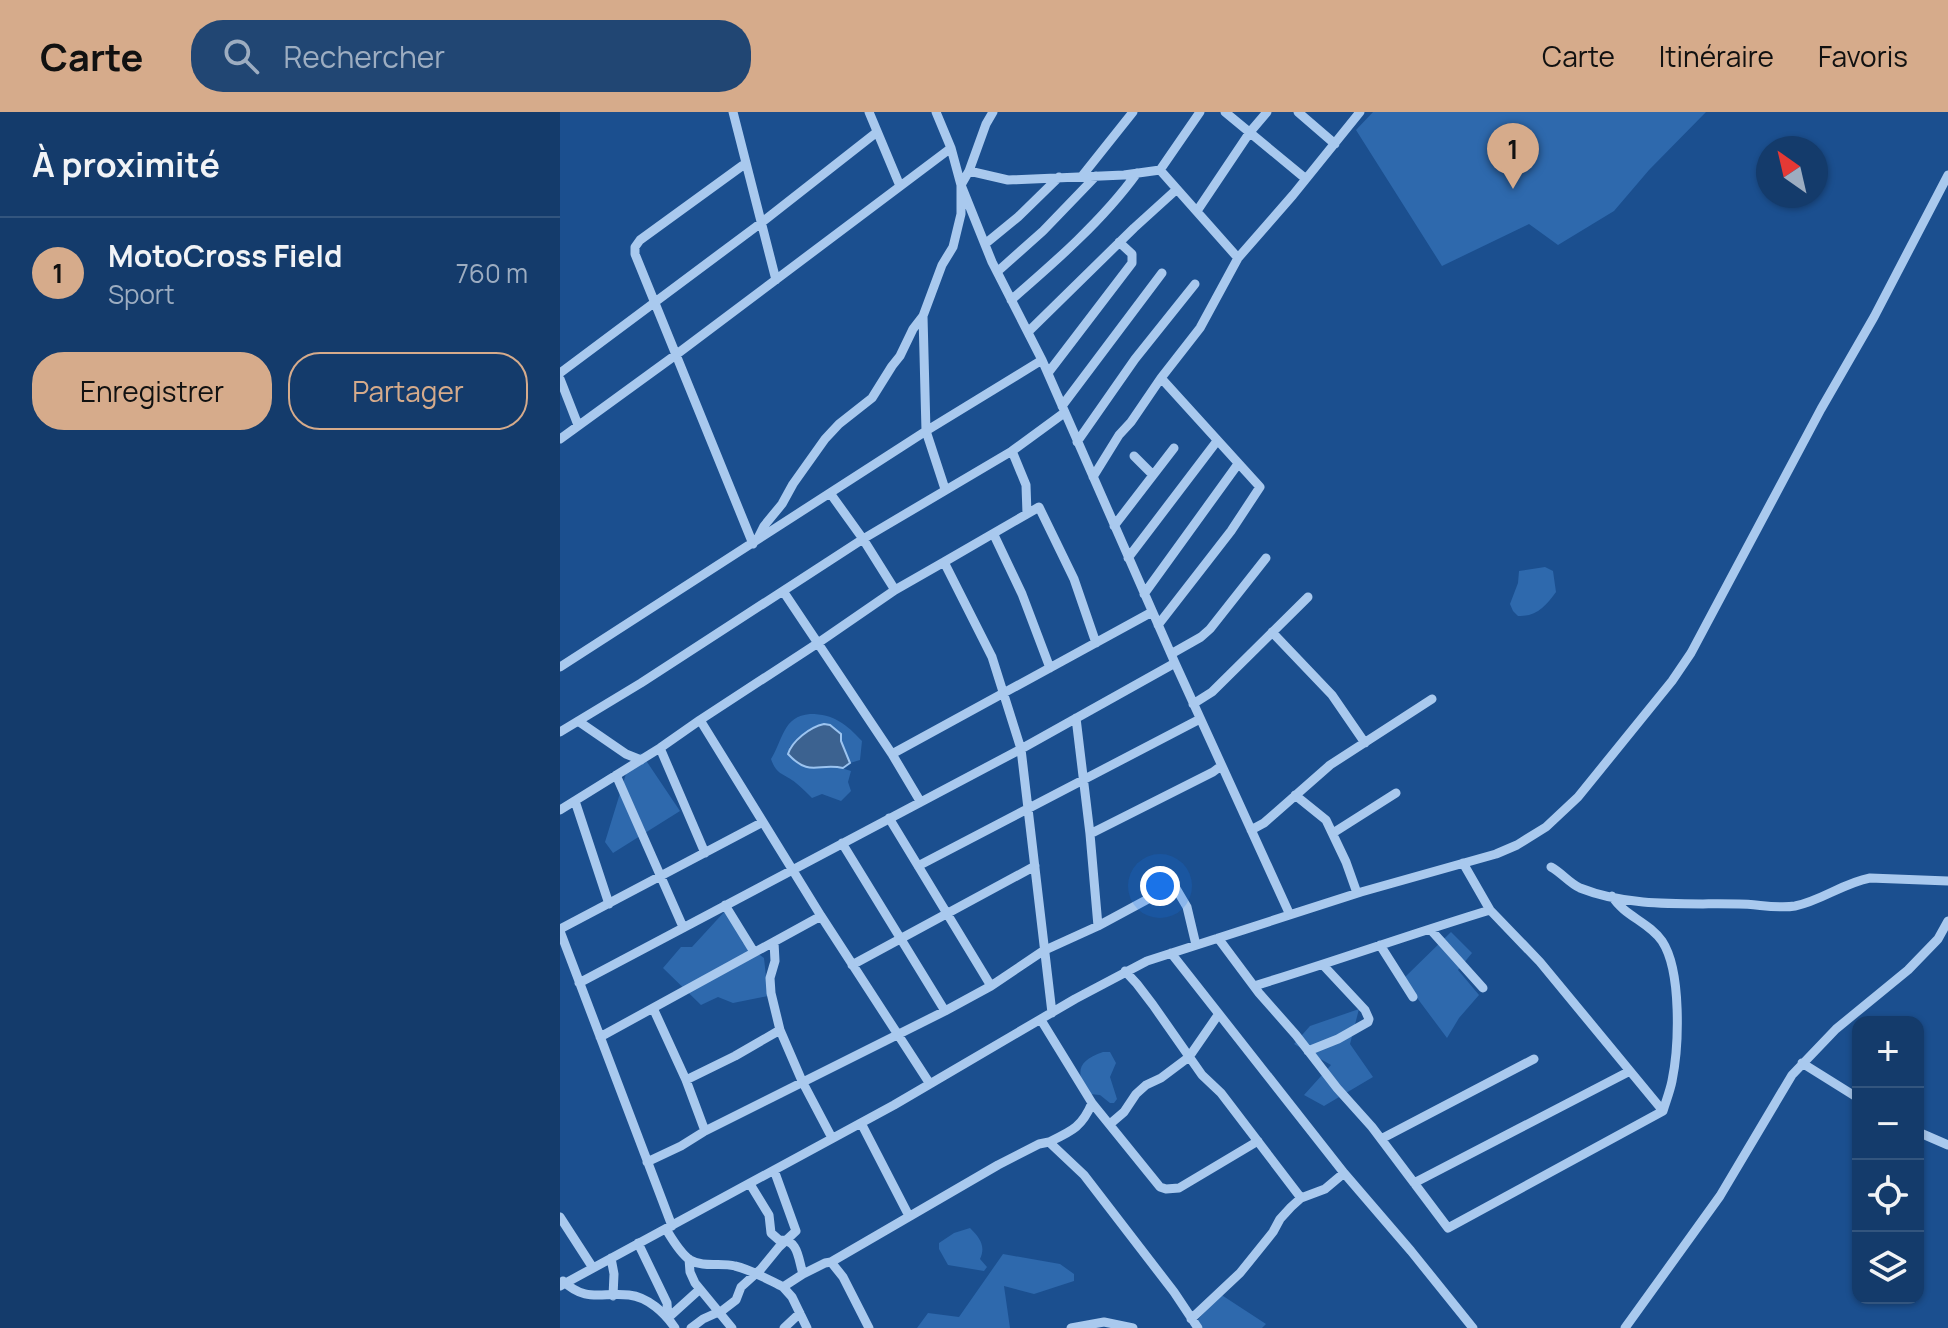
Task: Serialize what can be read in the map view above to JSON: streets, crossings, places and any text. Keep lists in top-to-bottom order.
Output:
{
  "north": "top left",
  "page": {
    "header": "Carte",
    "search": "Rechercher",
    "nav": ["Carte", "Itinéraire", "Favoris"],
    "heading": "À proximité",
    "pins": "1",
    "list": [
      {
        "mark": "1",
        "name": "MotoCross Field",
        "note": "Sport",
        "value": "760 m"
      }
    ],
    "buttons": ["Enregistrer", "Partager"],
    "map_buttons": ["+", "−"]
  }
}
